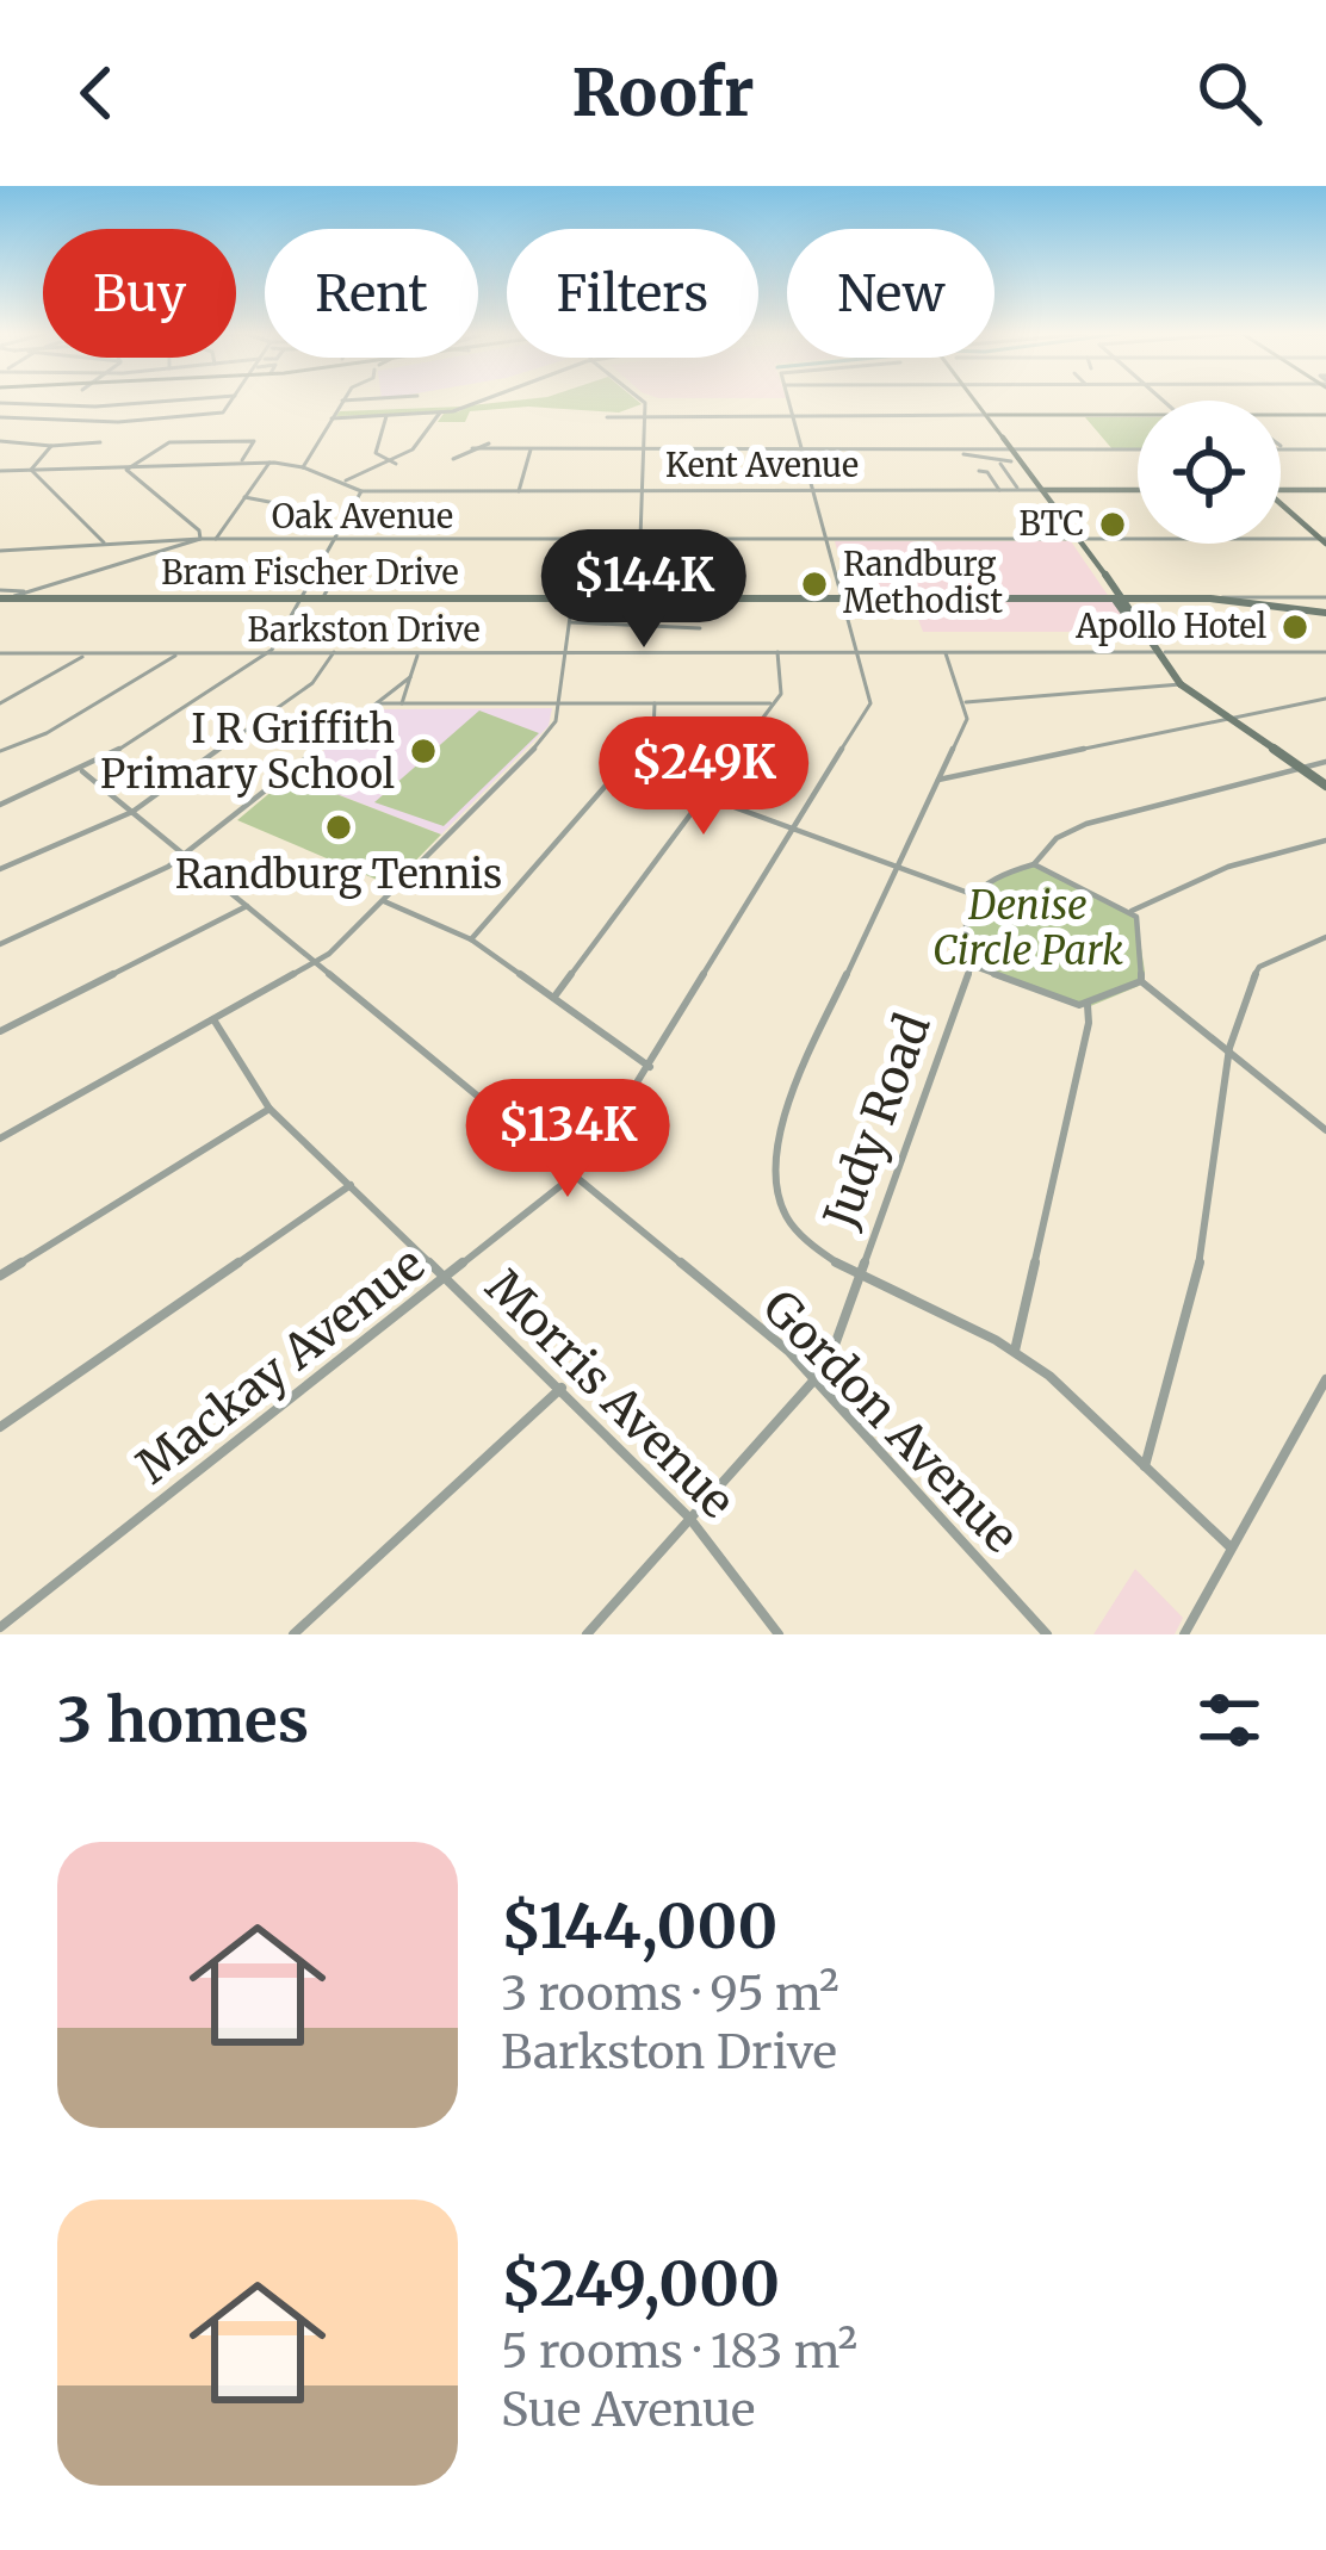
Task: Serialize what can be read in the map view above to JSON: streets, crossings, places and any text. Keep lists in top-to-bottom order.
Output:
{
  "streets": {
    "main road": ["Kent Avenue", "Bram Fischer Drive"],
    "street": [
      "Oak Avenue",
      "Barkston Drive",
      "Judy Road",
      "Mackay Avenue",
      "Morris Avenue",
      "Gordon Avenue"
    ]
  },
  "crossings": [
    ["Kent Avenue", "Mackay Avenue"],
    ["Oak Avenue", "Bram Fischer Drive"],
    ["Oak Avenue", "Mackay Avenue"],
    ["Bram Fischer Drive", "Mackay Avenue"],
    ["Barkston Drive", "Mackay Avenue"],
    ["Judy Road", "Morris Avenue"],
    ["Judy Road", "Gordon Avenue"],
    ["Mackay Avenue", "Morris Avenue"],
    ["Mackay Avenue", "Gordon Avenue"]
  ],
  "parks": ["Denise Circle Park"],
  "places": [
    "BTC",
    "Randburg Methodist",
    "Apollo Hotel",
    "I R Griffith Primary School",
    "Randburg Tennis"
  ],
  "page": {
    "header": "Roofr",
    "chip": [
      "Buy",
      "Rent",
      "Filters",
      "New"
    ],
    "price": ["$144K", "$249K", "$134K"],
    "heading": "3 homes",
    "list": [
      {
        "name": "$144,000",
        "note": "3 rooms · 95 m² · Barkston Drive"
      },
      {
        "name": "$249,000",
        "note": "5 rooms · 183 m² · Sue Avenue"
      }
    ]
  }
}
